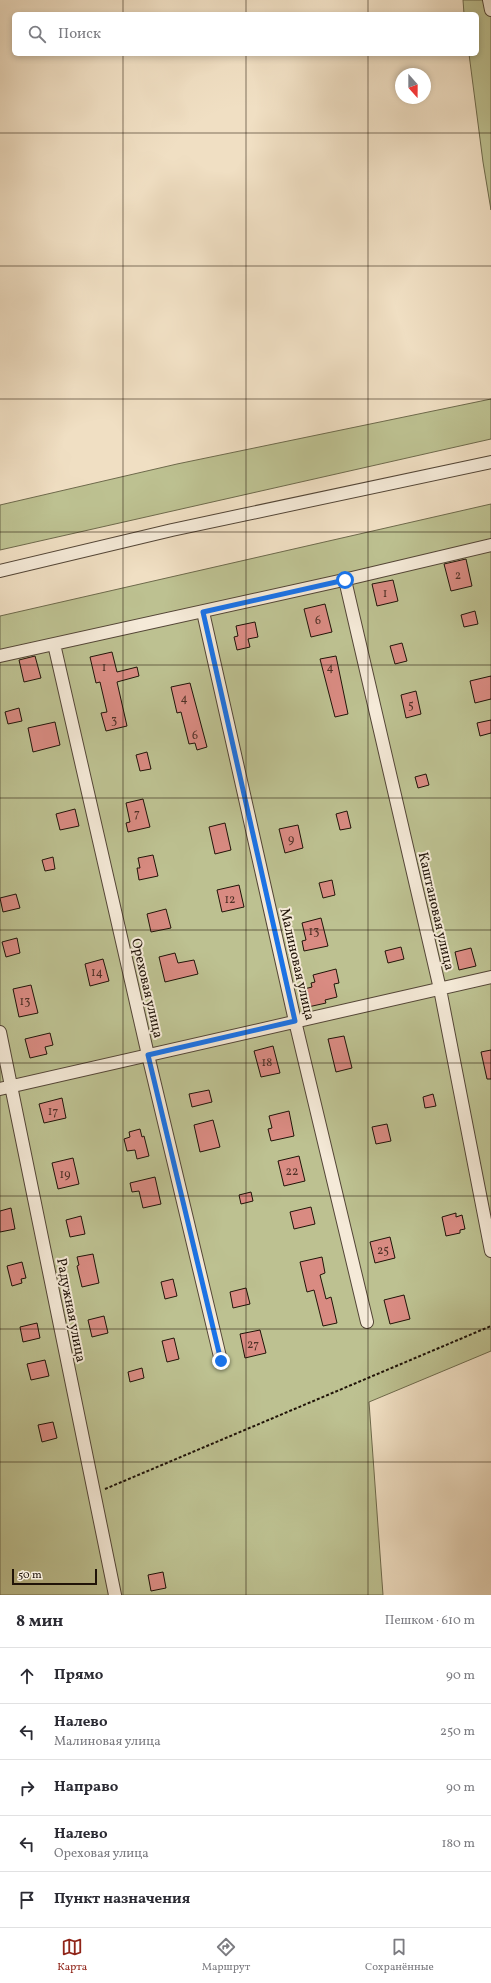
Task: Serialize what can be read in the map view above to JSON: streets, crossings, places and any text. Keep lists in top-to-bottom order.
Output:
{
  "streets": {
    "street": [
      "Каштановая улица",
      "Малиновая улица",
      "Ореховая улица",
      "Радужная улица"
    ]
  },
  "house_numbers": [
    "2",
    "1",
    "6",
    "1",
    "4",
    "4",
    "5",
    "3",
    "6",
    "7",
    "9",
    "12",
    "13",
    "14",
    "13",
    "18",
    "17",
    "22",
    "19",
    "25",
    "27"
  ],
  "scale_bar": "50 m",
  "north": "bottom",
  "page": {
    "search": "Поиск",
    "scale": "50 m",
    "heading": ["8 мин", "Пешком · 610 m"],
    "list": [
      ["Прямо", "90 m"],
      ["Налево", "Малиновая улица", "250 m"],
      ["Направо", "90 m"],
      ["Налево", "Ореховая улица", "180 m"],
      "Пункт назначения"
    ],
    "nav": ["Карта", "Маршрут", "Сохранённые"]
  }
}
